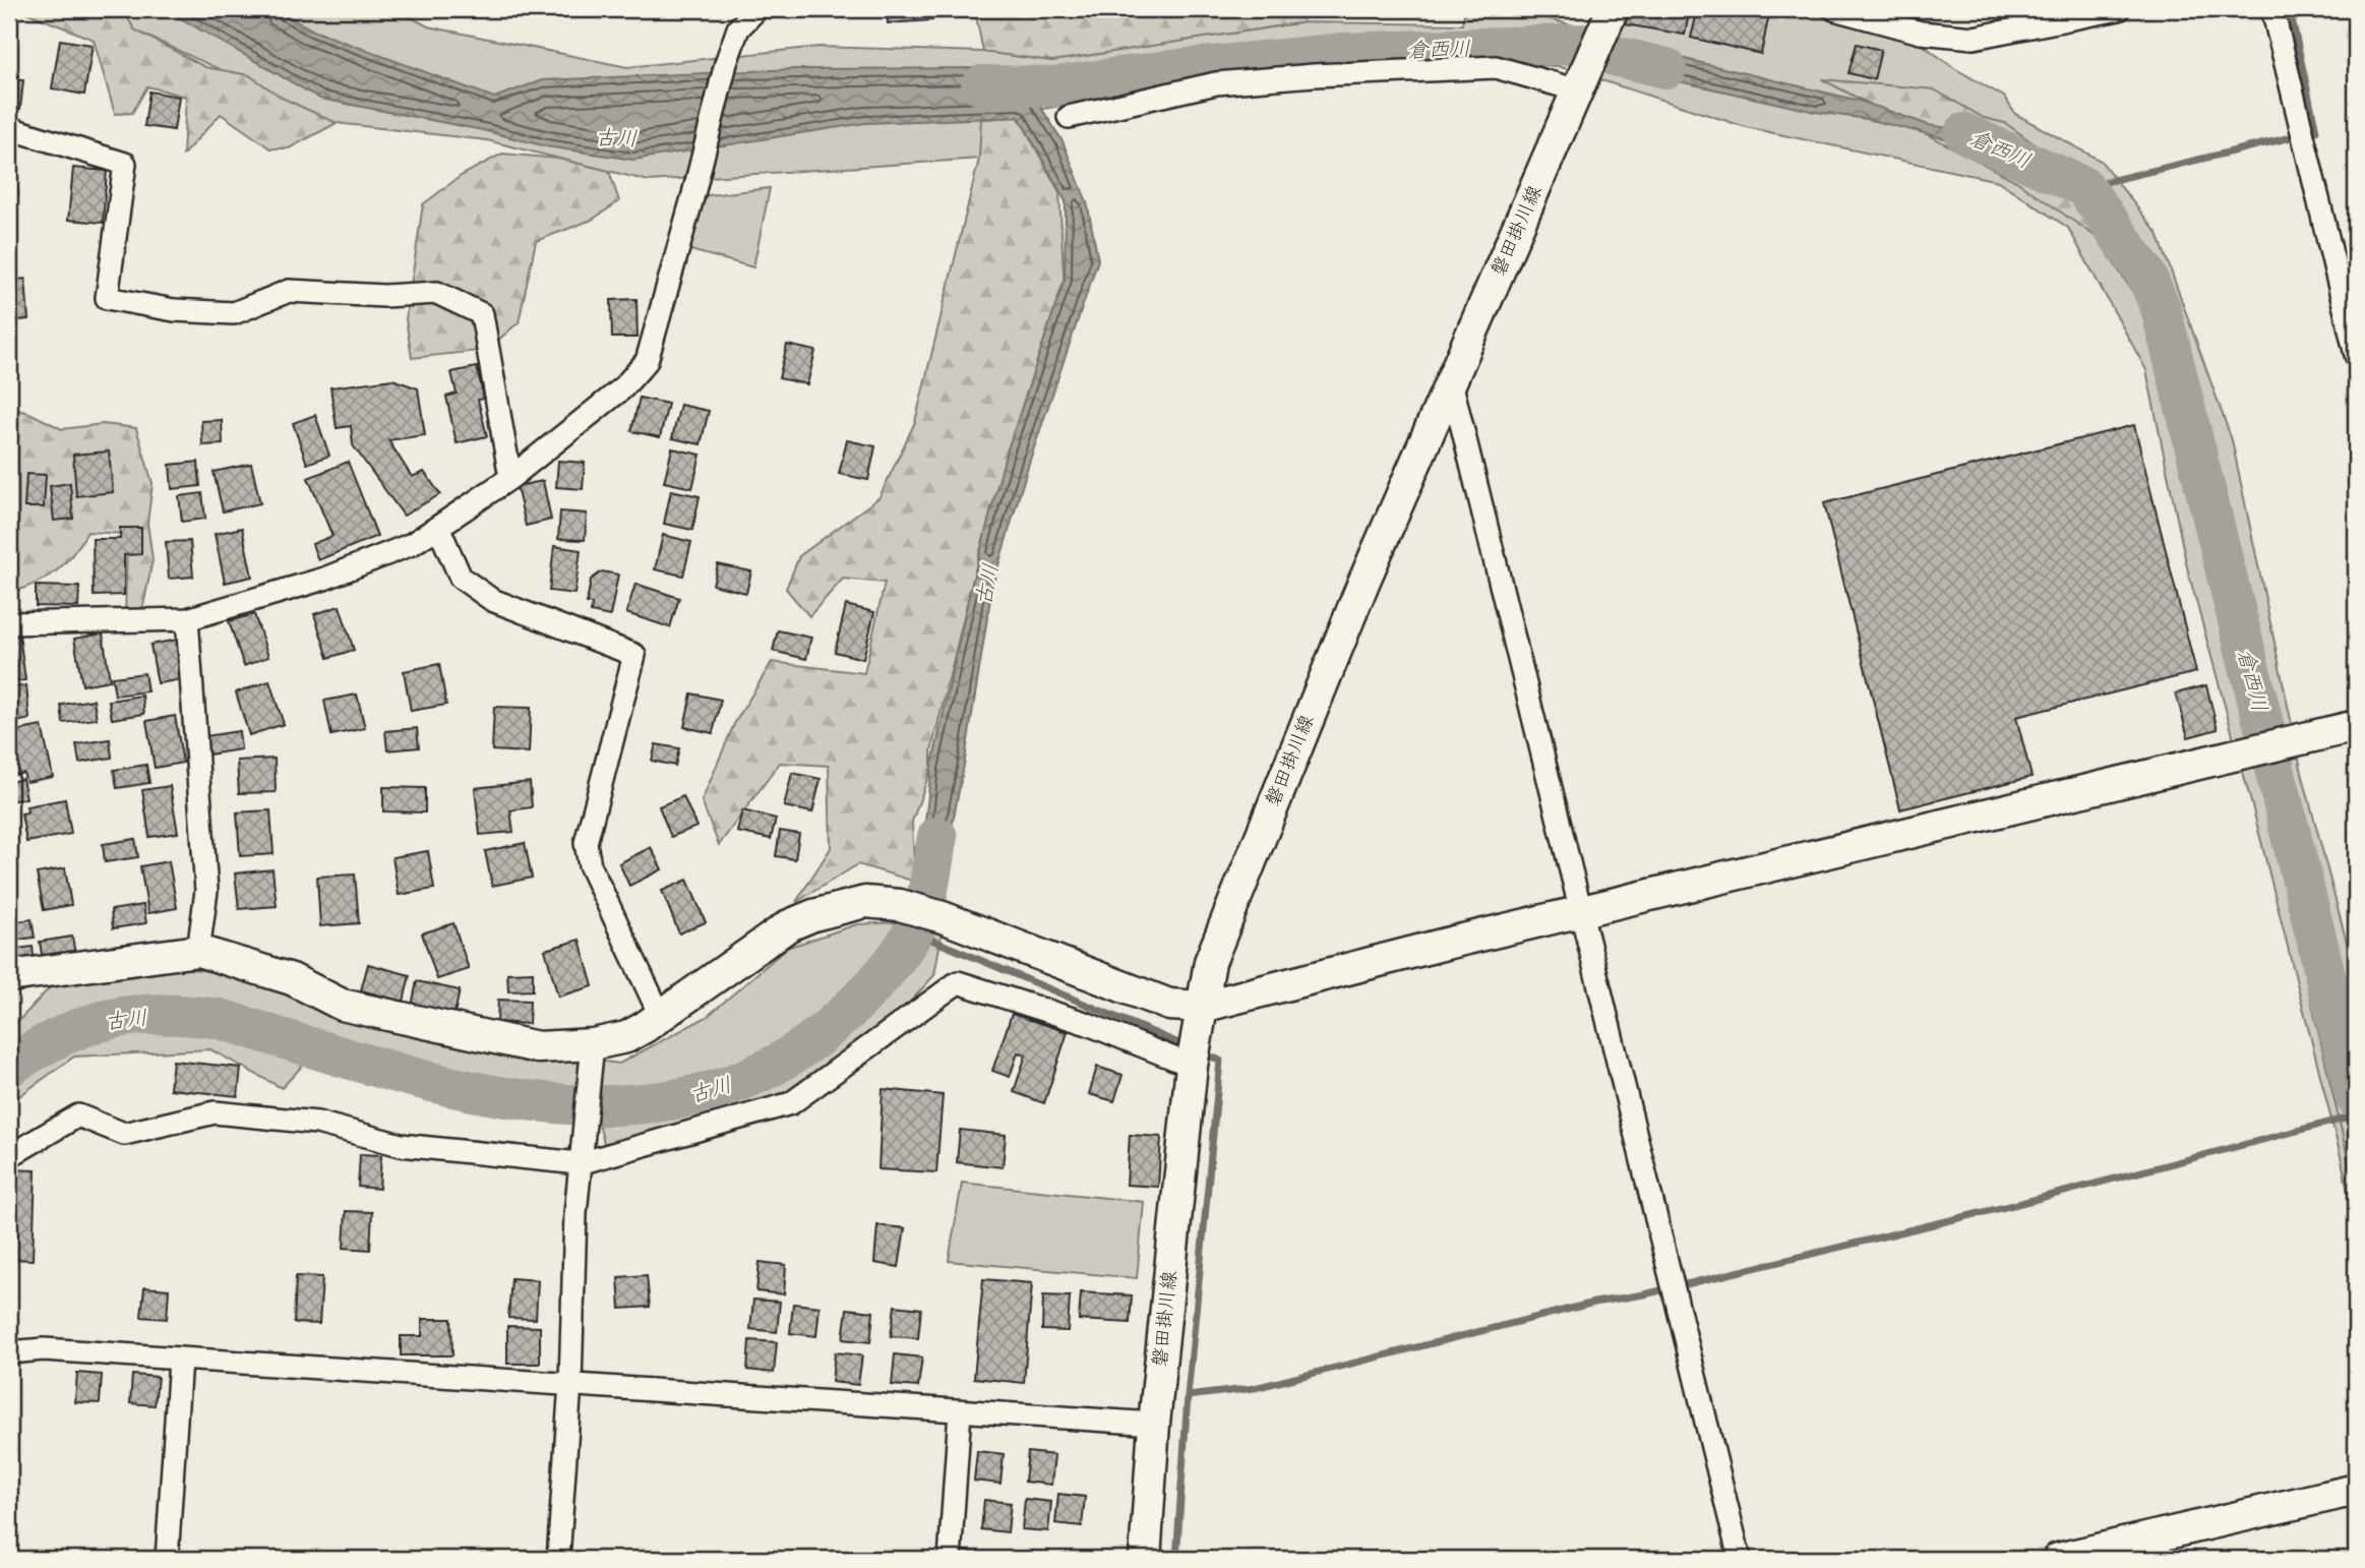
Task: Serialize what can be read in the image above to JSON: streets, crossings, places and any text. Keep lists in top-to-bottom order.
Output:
{
  "streets": {
    "street": ["磐田掛川線"]
  },
  "water": ["倉西川", "古川"]
}
